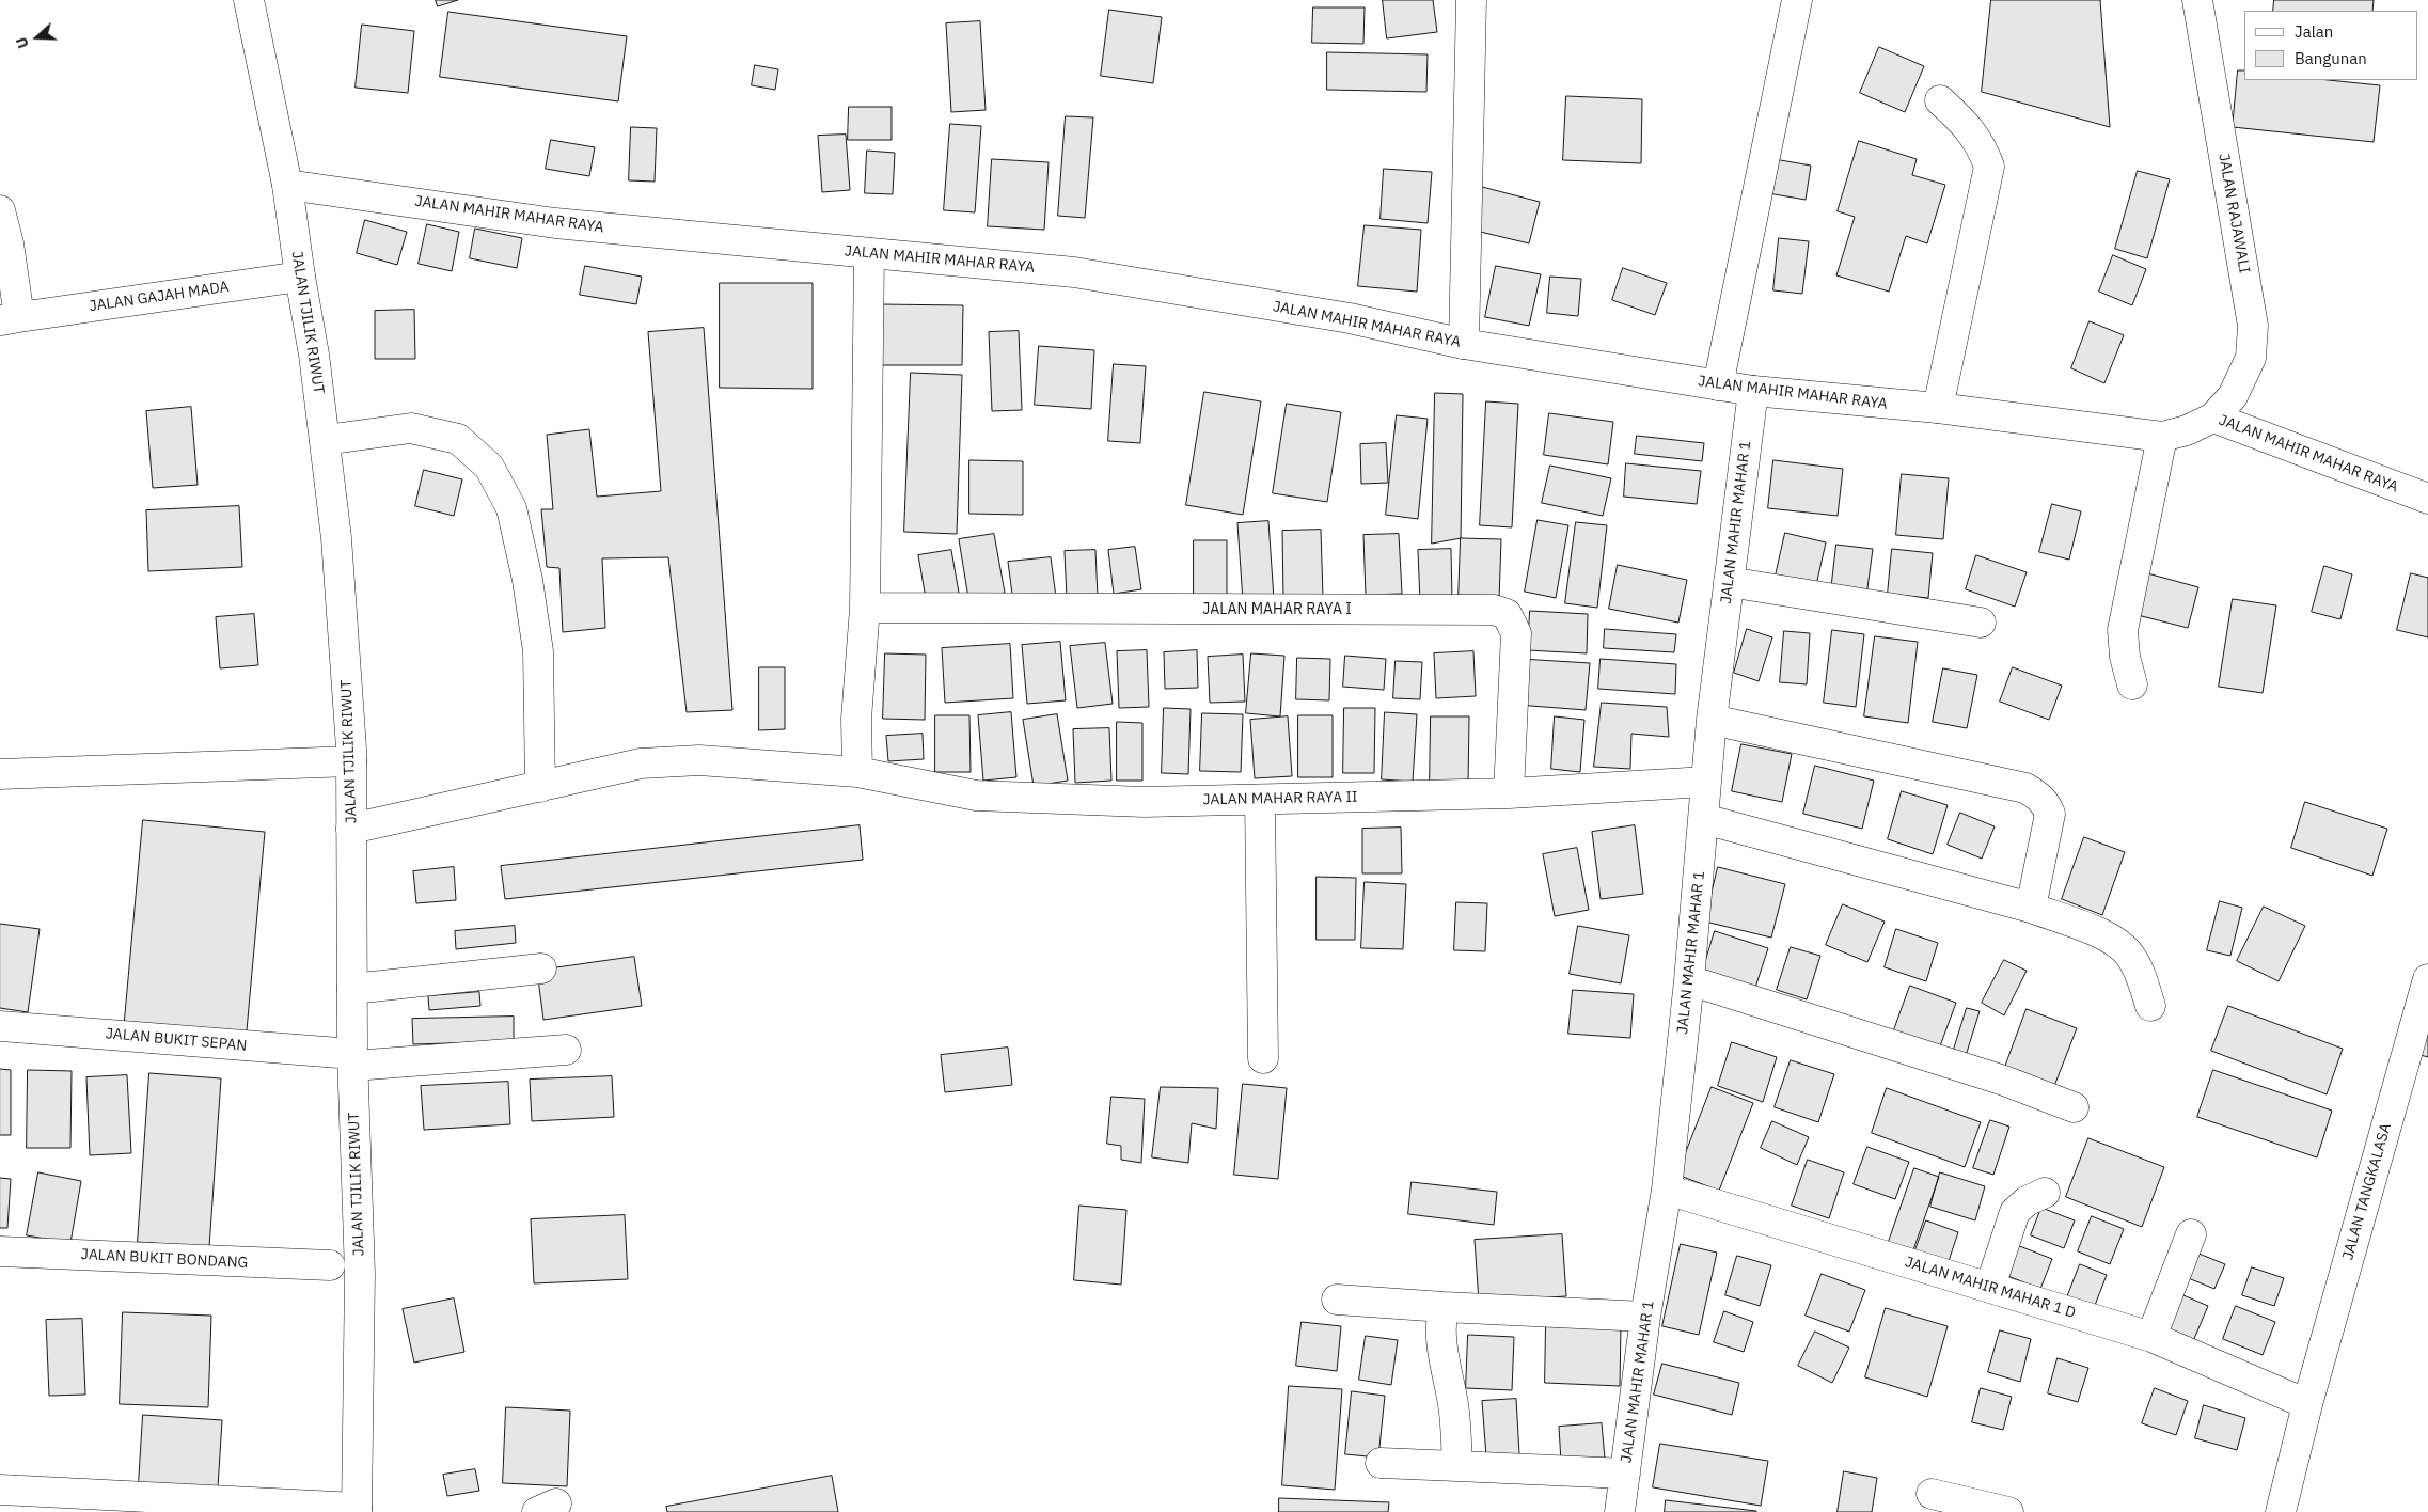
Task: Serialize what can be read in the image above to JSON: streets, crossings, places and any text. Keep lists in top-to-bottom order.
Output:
{
  "streets": {
    "main road": [
      "JALAN RAJAWALI",
      "JALAN MAHIR MAHAR RAYA",
      "JALAN GAJAH MADA",
      "JALAN TJILIK RIWUT",
      "JALAN MAHIR MAHAR 1",
      "JALAN MAHAR RAYA I",
      "JALAN MAHAR RAYA II",
      "JALAN BUKIT SEPAN",
      "JALAN TANGKALASA",
      "JALAN BUKIT BONDANG",
      "JALAN MAHIR MAHAR 1 D"
    ]
  },
  "crossings": [
    ["JALAN RAJAWALI", "JALAN MAHIR MAHAR RAYA"],
    ["JALAN MAHIR MAHAR RAYA", "JALAN TJILIK RIWUT"],
    ["JALAN MAHIR MAHAR RAYA", "JALAN MAHIR MAHAR 1"],
    ["JALAN GAJAH MADA", "JALAN TJILIK RIWUT"],
    ["JALAN TJILIK RIWUT", "JALAN MAHAR RAYA II"],
    ["JALAN TJILIK RIWUT", "JALAN BUKIT SEPAN"],
    ["JALAN MAHIR MAHAR 1", "JALAN MAHAR RAYA II"],
    ["JALAN MAHIR MAHAR 1", "JALAN MAHIR MAHAR 1 D"],
    ["JALAN MAHAR RAYA I", "JALAN MAHAR RAYA II"],
    ["JALAN TANGKALASA", "JALAN MAHIR MAHAR 1 D"]
  ],
  "legend": ["Jalan", "Bangunan"],
  "north": "left"
}
